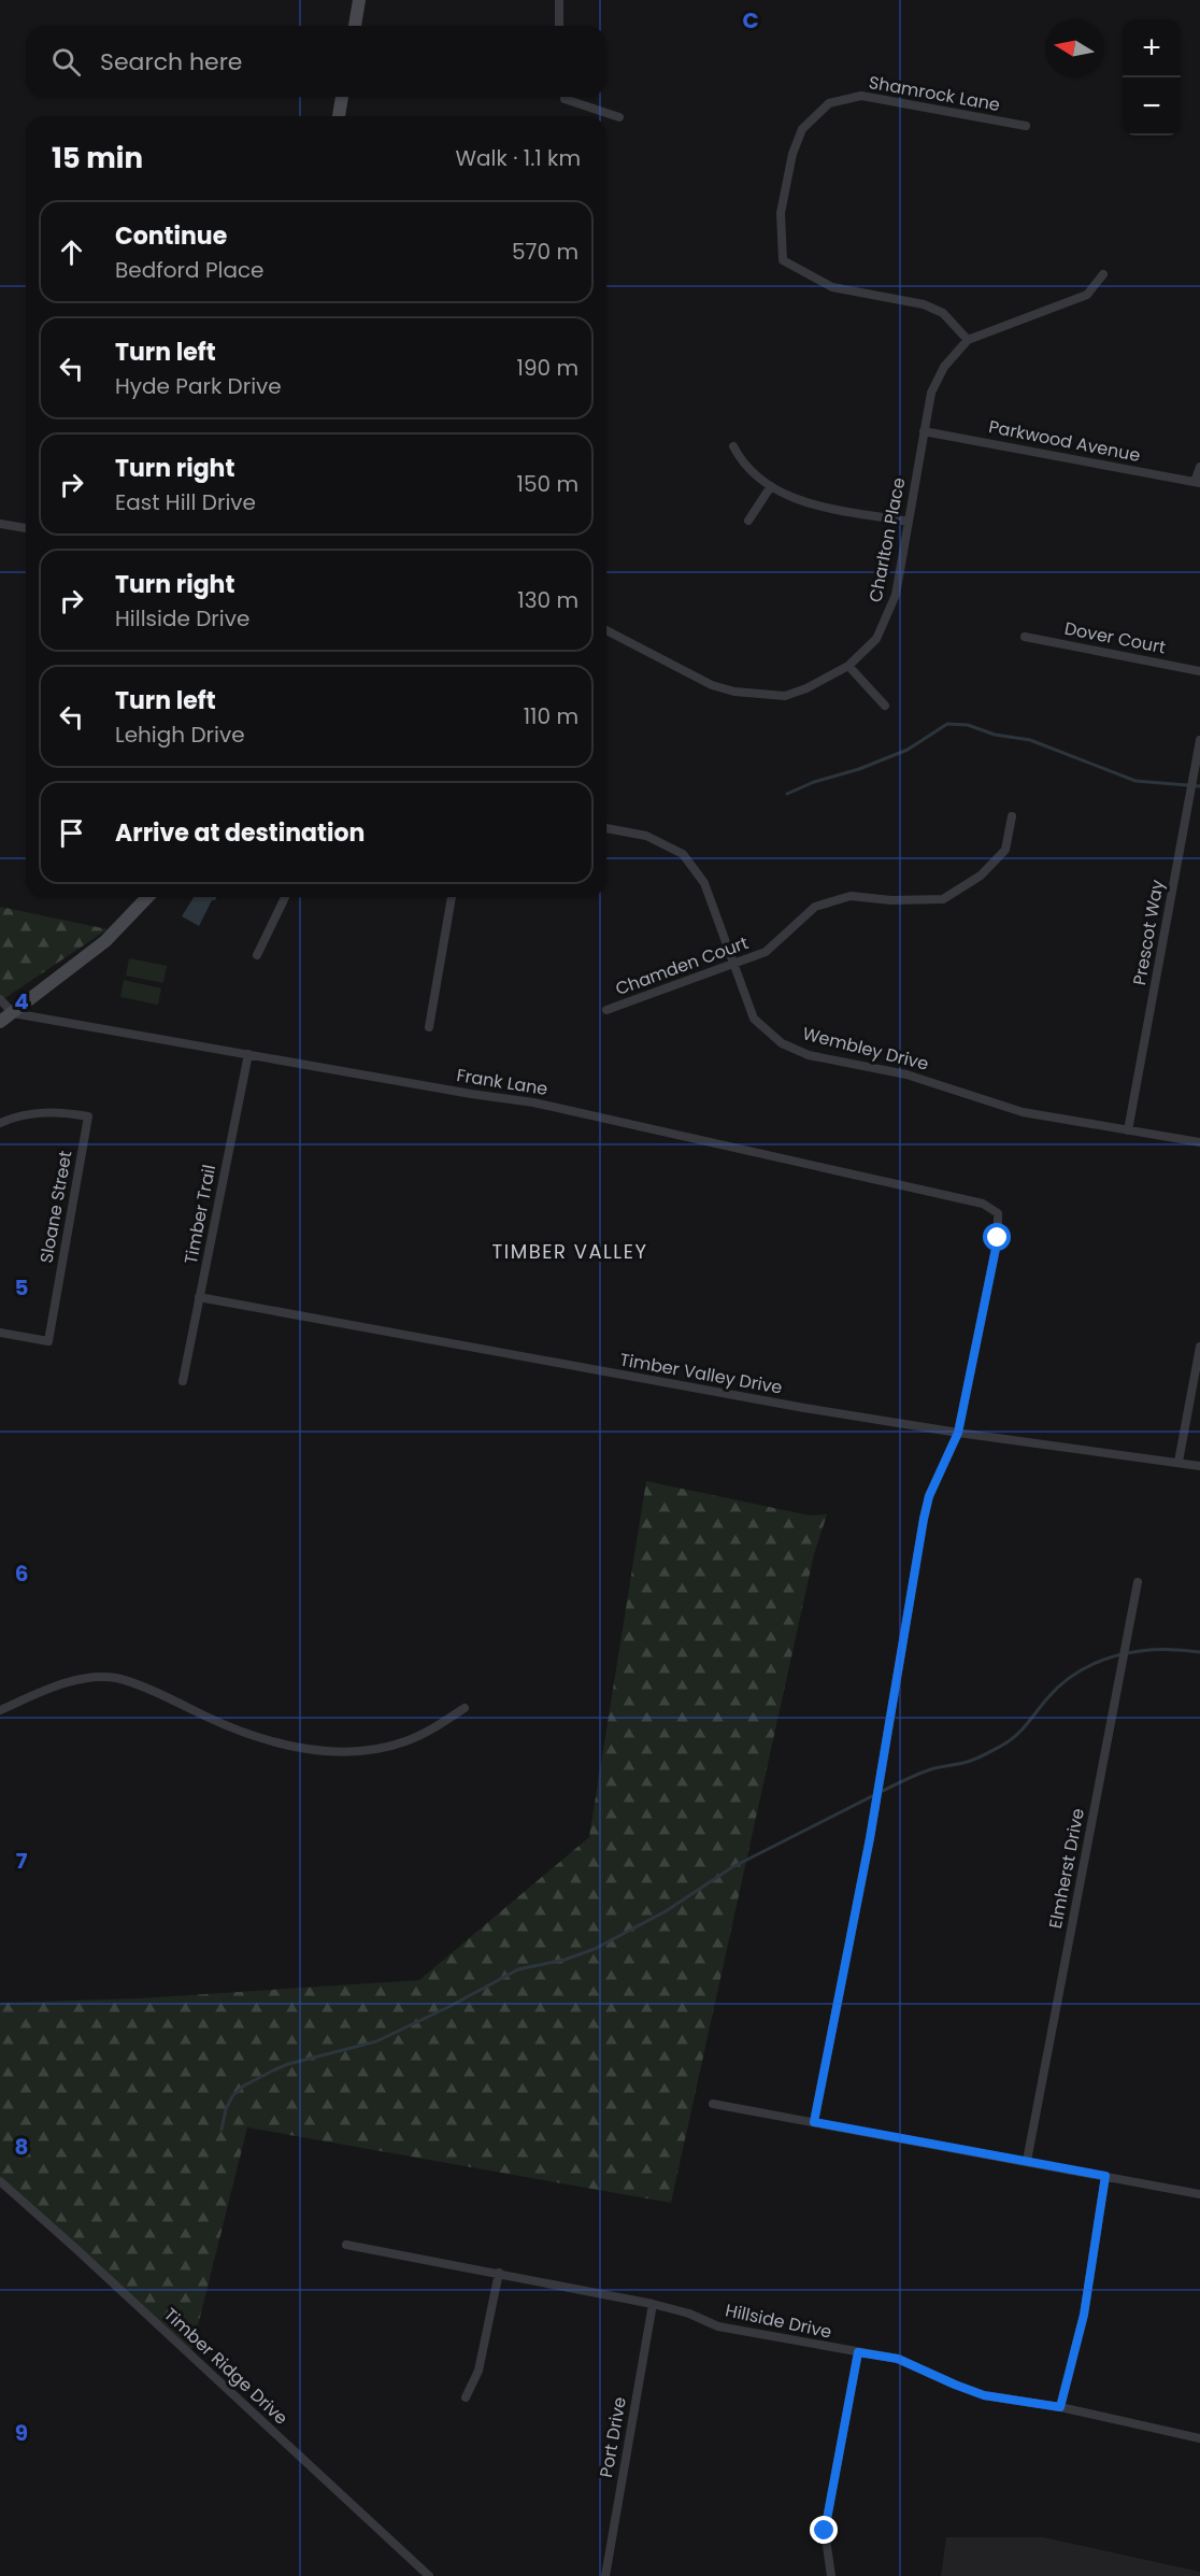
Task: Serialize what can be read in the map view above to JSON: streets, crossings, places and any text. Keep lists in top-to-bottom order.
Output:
{
  "streets": {
    "street": [
      "Shamrock Lane",
      "Parkwood Avenue",
      "Charlton Place",
      "Dover Court",
      "Prescot Way",
      "Chamden Court",
      "Wembley Drive",
      "Frank Lane",
      "Sloane Street",
      "Timber Trail",
      "Timber Valley Drive",
      "Elmherst Drive",
      "Hillside Drive",
      "Timber Ridge Drive",
      "Port Drive"
    ]
  },
  "crossings": [
    ["Shamrock Lane", "Charlton Place"],
    ["Parkwood Avenue", "Charlton Place"],
    ["Prescot Way", "Wembley Drive"],
    ["Chamden Court", "Wembley Drive"],
    ["Frank Lane", "Timber Trail"],
    ["Frank Lane", "Timber Valley Drive"],
    ["Timber Trail", "Timber Valley Drive"],
    ["Hillside Drive", "Port Drive"]
  ],
  "districts": ["TIMBER VALLEY"],
  "north": "left",
  "page": {
    "map_buttons": ["+", "−"],
    "search": "Search here",
    "heading": ["15 min", "Walk · 1.1 km"],
    "list": [
      ["Continue", "Bedford Place", "570 m"],
      ["Turn left", "Hyde Park Drive", "190 m"],
      ["Turn right", "East Hill Drive", "150 m"],
      ["Turn right", "Hillside Drive", "130 m"],
      ["Turn left", "Lehigh Drive", "110 m"],
      "Arrive at destination"
    ]
  },
  "grid": {
    "columns": ["C"],
    "rows": [
      "4",
      "5",
      "6",
      "7",
      "8",
      "9"
    ]
  }
}
